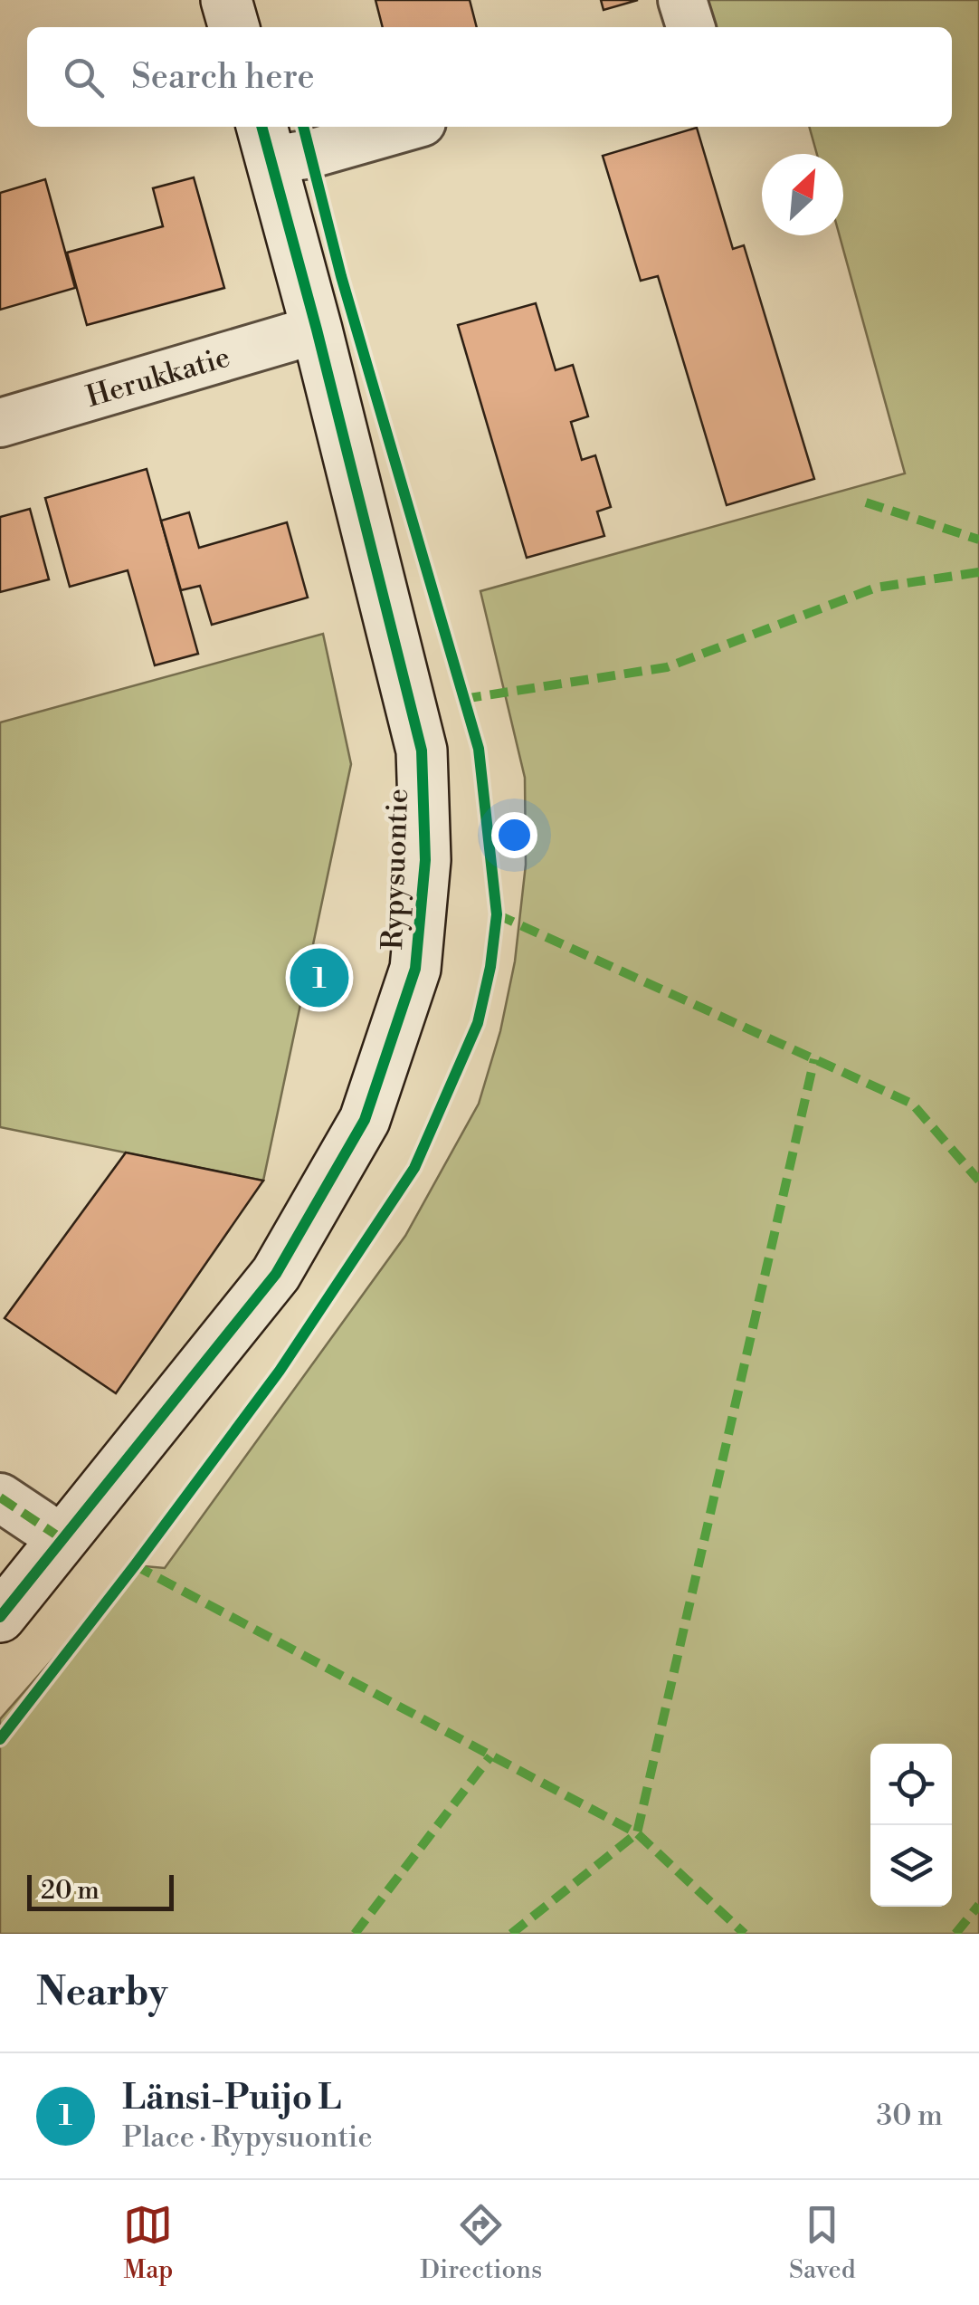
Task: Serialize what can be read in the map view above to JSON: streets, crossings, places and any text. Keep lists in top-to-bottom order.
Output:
{
  "streets": {
    "street": ["Herukkatie", "Rypysuontie"]
  },
  "crossings": [
    ["Herukkatie", "Rypysuontie"]
  ],
  "scale_bar": "20 m",
  "north": "top right",
  "page": {
    "search": "Search here",
    "pins": "1",
    "scale": "20 m",
    "heading": "Nearby",
    "list": [
      {
        "mark": "1",
        "name": "Länsi-Puijo L",
        "note": "Place · Rypysuontie",
        "value": "30 m"
      }
    ],
    "nav": ["Map", "Directions", "Saved"]
  }
}
